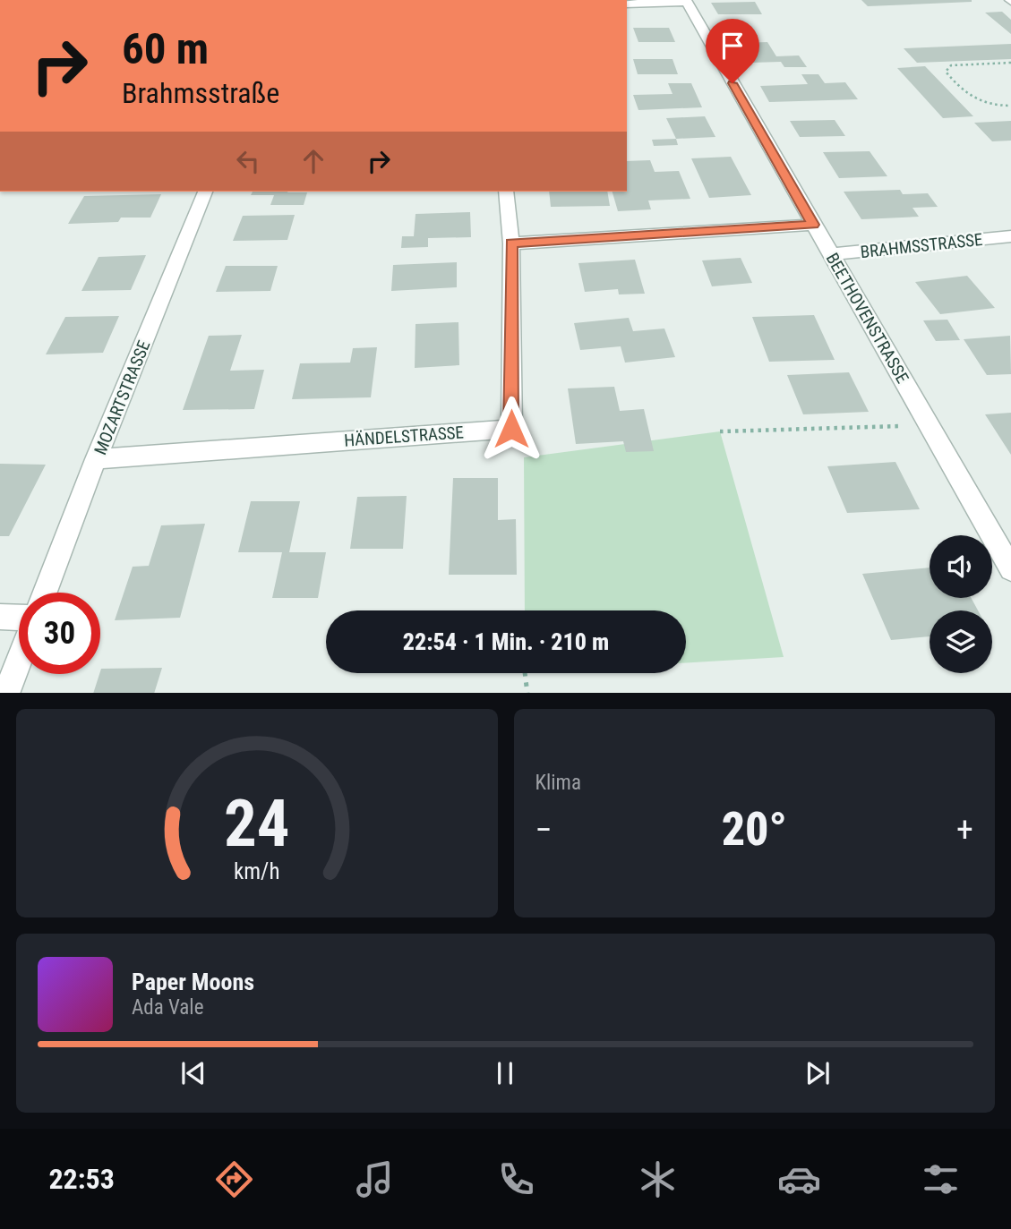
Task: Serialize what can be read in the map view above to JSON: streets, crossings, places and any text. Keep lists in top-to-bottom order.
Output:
{
  "streets": {
    "street": [
      "BRAHMSSTRASSE",
      "BEETHOVENSTRASSE",
      "MOZARTSTRASSE",
      "HÄNDELSTRASSE"
    ]
  },
  "crossings": [
    ["BRAHMSSTRASSE", "BEETHOVENSTRASSE"],
    ["MOZARTSTRASSE", "HÄNDELSTRASSE"]
  ],
  "page": {
    "turn": ["60 m", "Brahmsstraße"],
    "limit": "30",
    "trip": "22:54 · 1 Min. · 210 m",
    "tile": "Klima",
    "heat": ["−", "20°", "+"],
    "song": ["Paper Moons", "Ada Vale"],
    "tabs": "22:53",
    "gauge": ["24", "km/h"]
  }
}
